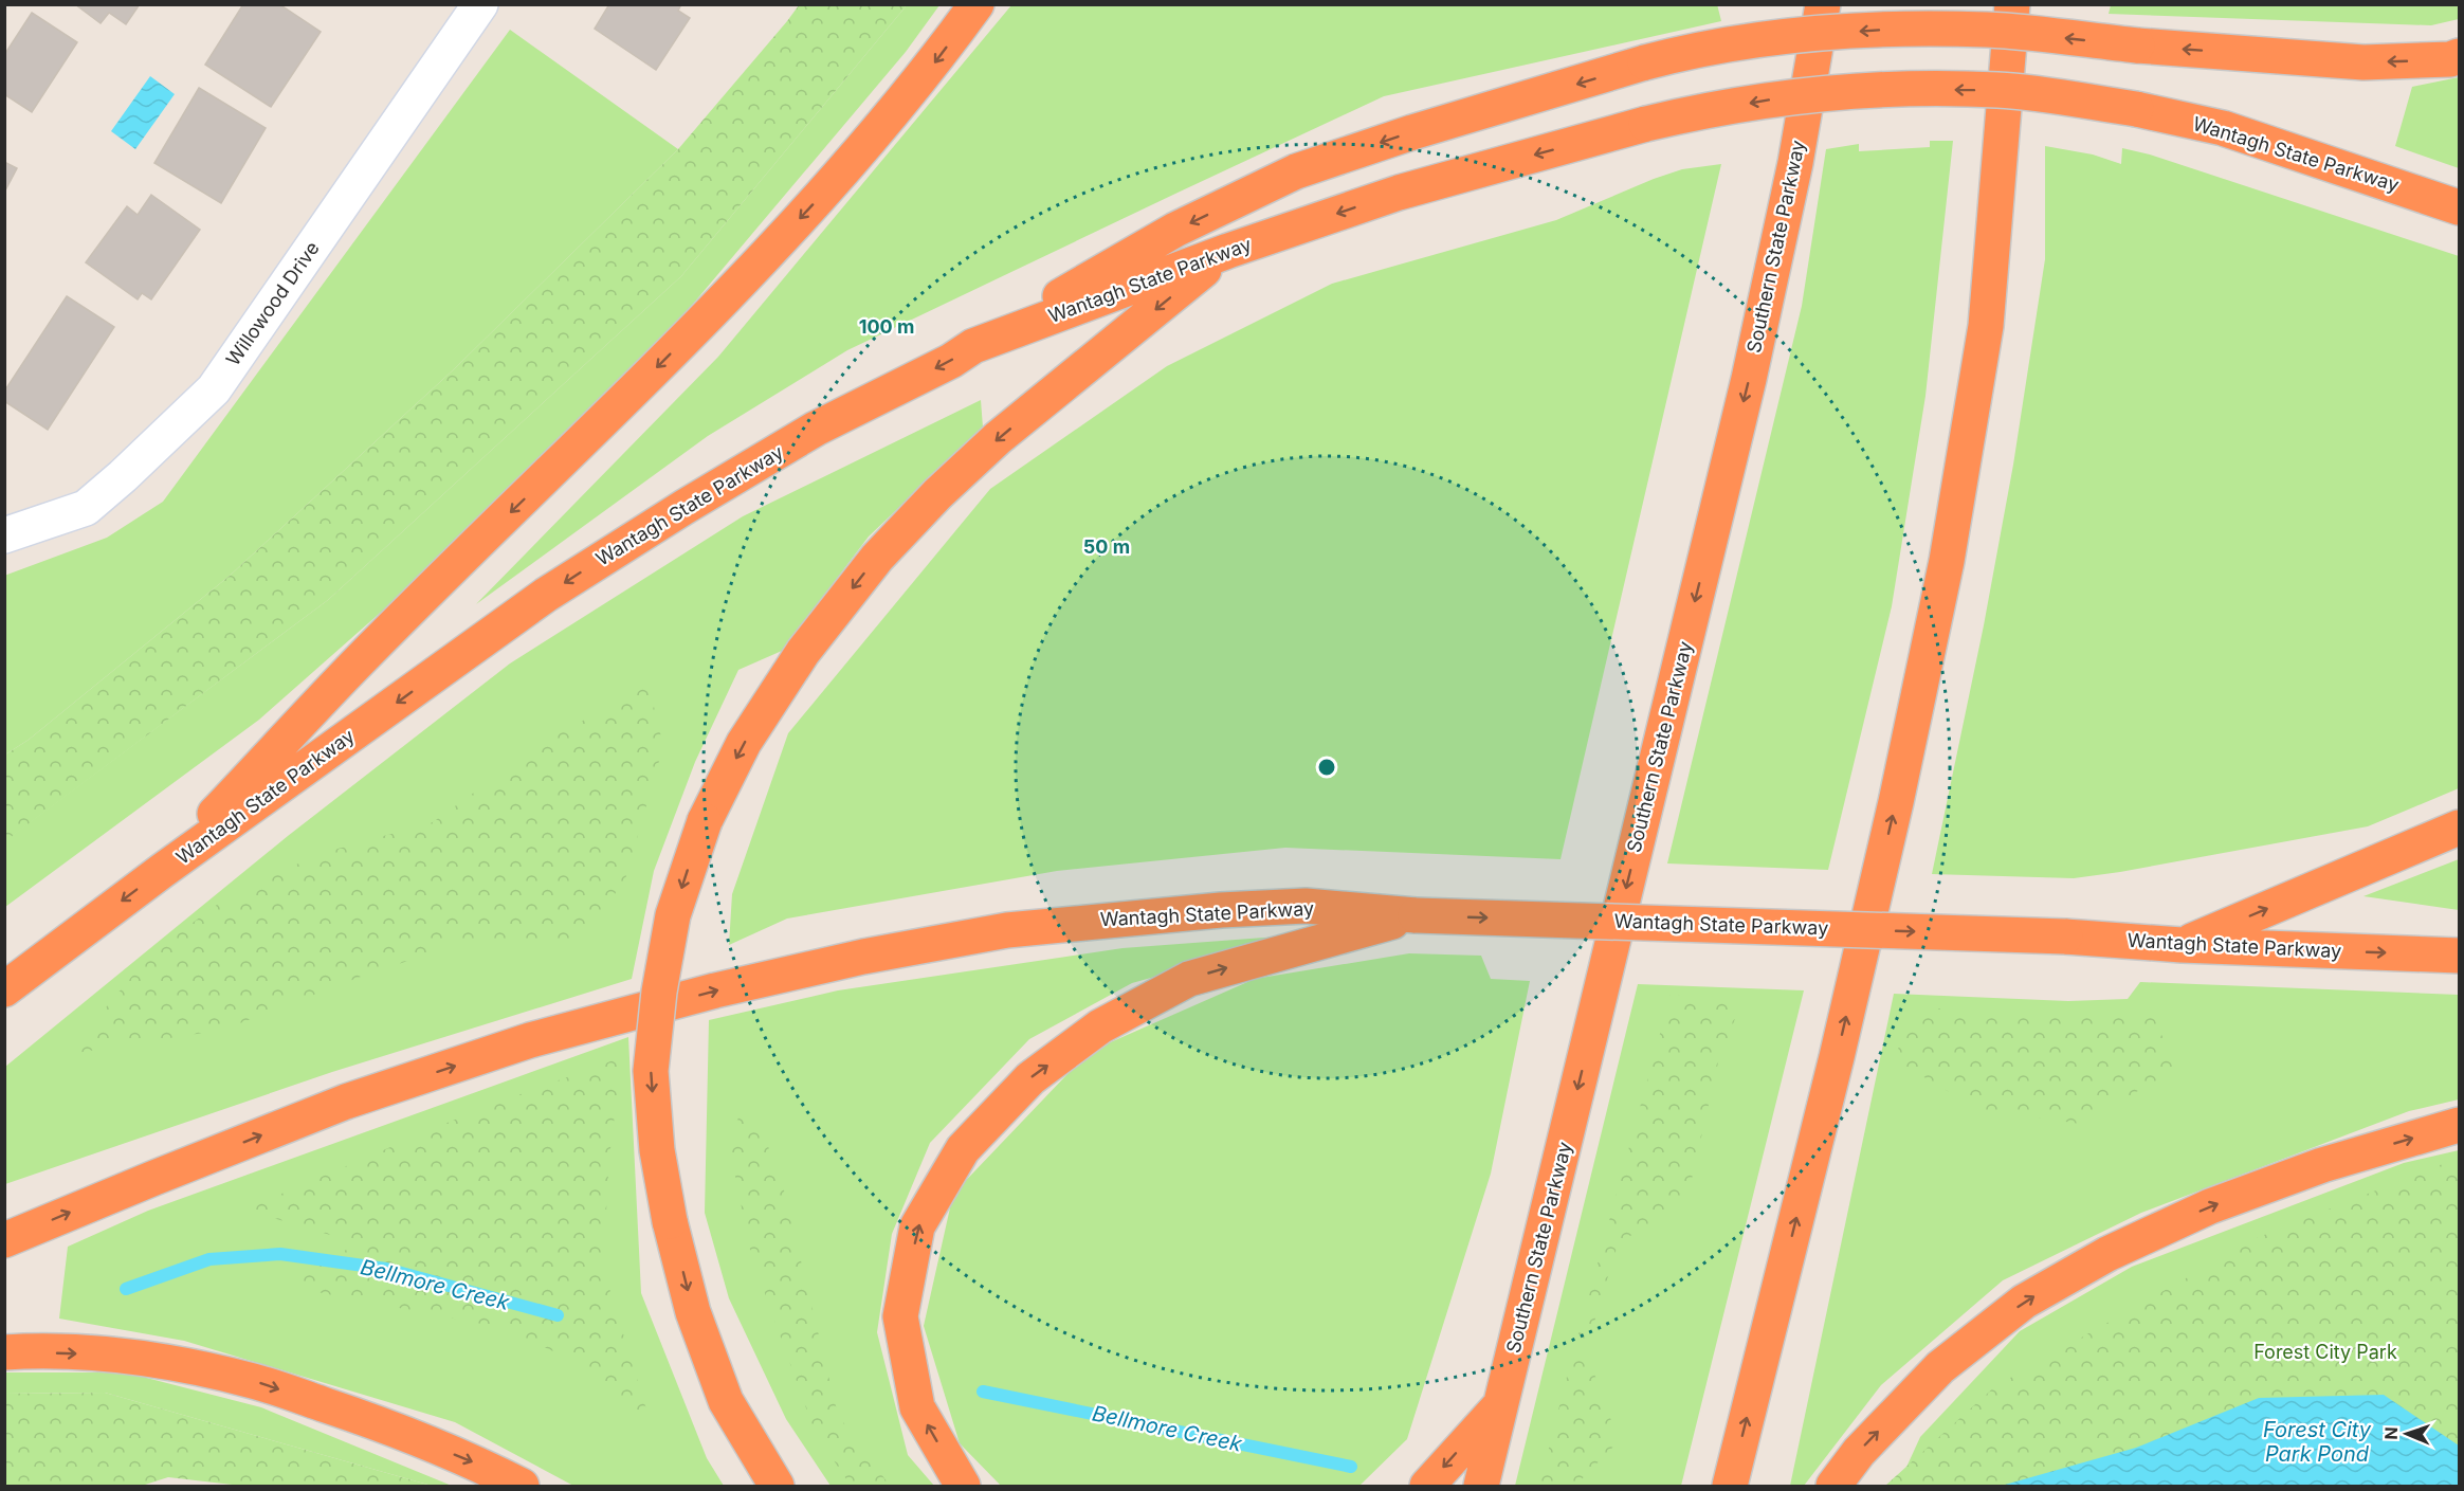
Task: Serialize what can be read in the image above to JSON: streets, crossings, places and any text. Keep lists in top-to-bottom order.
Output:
{
  "streets": {
    "highway": ["Wantagh State Parkway", "Southern State Parkway"],
    "street": ["Willowood Drive"]
  },
  "water": ["Bellmore Creek", "Forest City Park Pond"],
  "parks": ["Forest City Park"],
  "north": "left",
  "rings": ["100 m", "50 m"]
}
